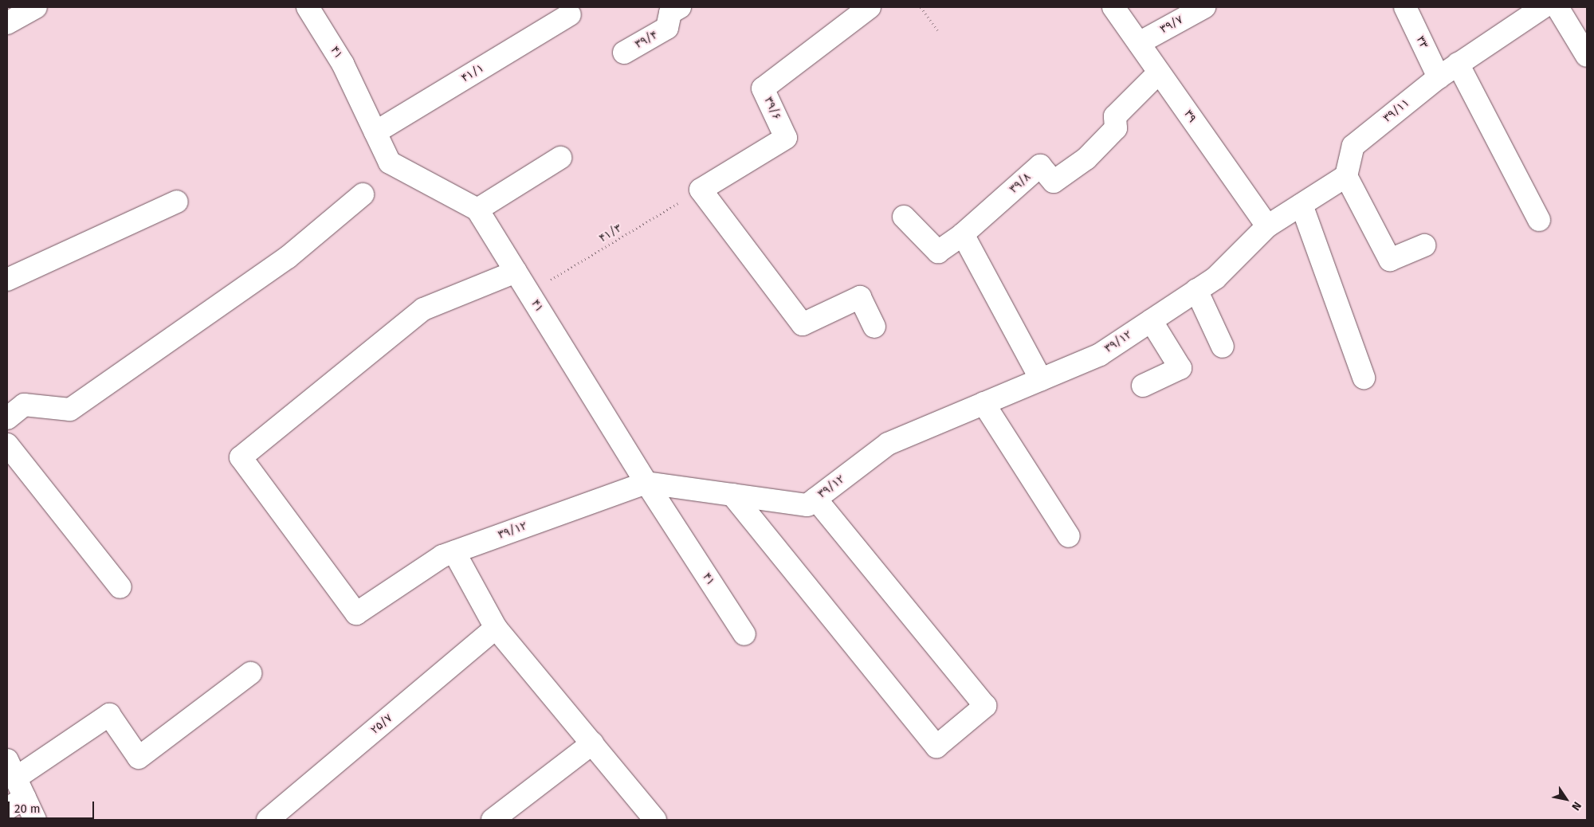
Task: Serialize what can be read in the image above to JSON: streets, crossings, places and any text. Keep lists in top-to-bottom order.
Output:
{
  "streets": {
    "street": [
      "۳۹/۷",
      "۳۹/۴",
      "۳۳",
      "۴۱",
      "۴۱/۱",
      "۳۹/۶",
      "۳۹/۱۱",
      "۳۹",
      "۳۹/۸",
      "۳۹/۱۲",
      "۲۵/۷"
    ],
    "path": ["۴۱/۳"]
  },
  "crossings": [
    ["۳۹/۷", "۳۹"],
    ["۳۳", "۳۹/۱۱"],
    ["۴۱", "۴۱/۱"],
    ["۴۱", "۴۱/۳"],
    ["۴۱", "۳۹/۱۲"],
    ["۳۹/۶", "۴۱/۳"],
    ["۳۹", "۳۹/۸"],
    ["۳۹", "۳۹/۱۲"]
  ],
  "scale_bar": "20 m",
  "north": "bottom right"
}
